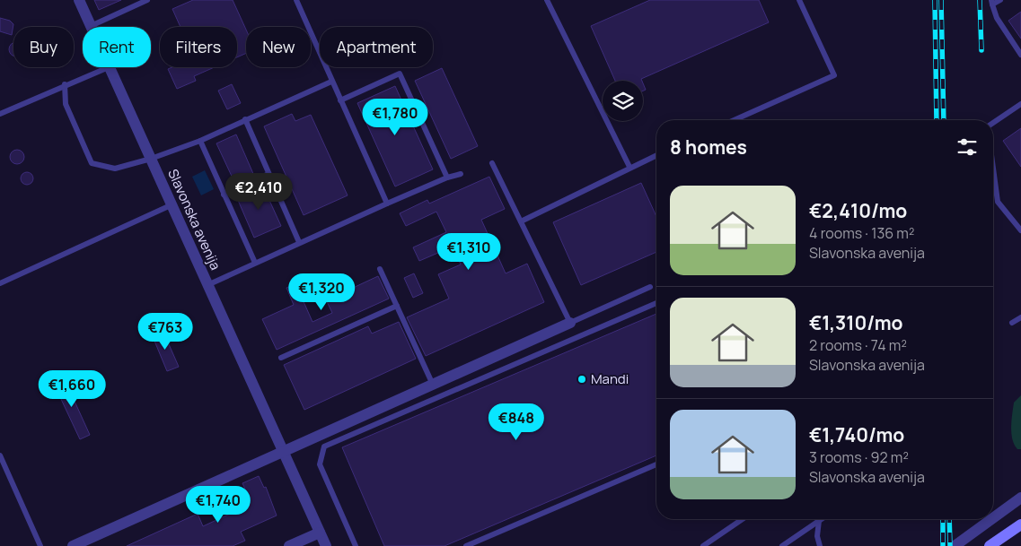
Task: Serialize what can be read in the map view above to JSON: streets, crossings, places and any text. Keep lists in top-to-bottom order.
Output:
{
  "streets": {
    "street": ["Slavonska avenija"]
  },
  "places": ["Mandi"],
  "page": {
    "chip": [
      "Buy",
      "Rent",
      "Filters",
      "New",
      "Apartment"
    ],
    "price": [
      "€1,780",
      "€2,410",
      "€1,310",
      "€1,320",
      "€763",
      "€1,660",
      "€848",
      "€1,740"
    ],
    "heading": "8 homes",
    "list": [
      {
        "name": "€2,410/mo",
        "note": "4 rooms · 136 m² · Slavonska avenija"
      },
      {
        "name": "€1,310/mo",
        "note": "2 rooms · 74 m² · Slavonska avenija"
      },
      {
        "name": "€1,740/mo",
        "note": "3 rooms · 92 m² · Slavonska avenija"
      }
    ]
  }
}
